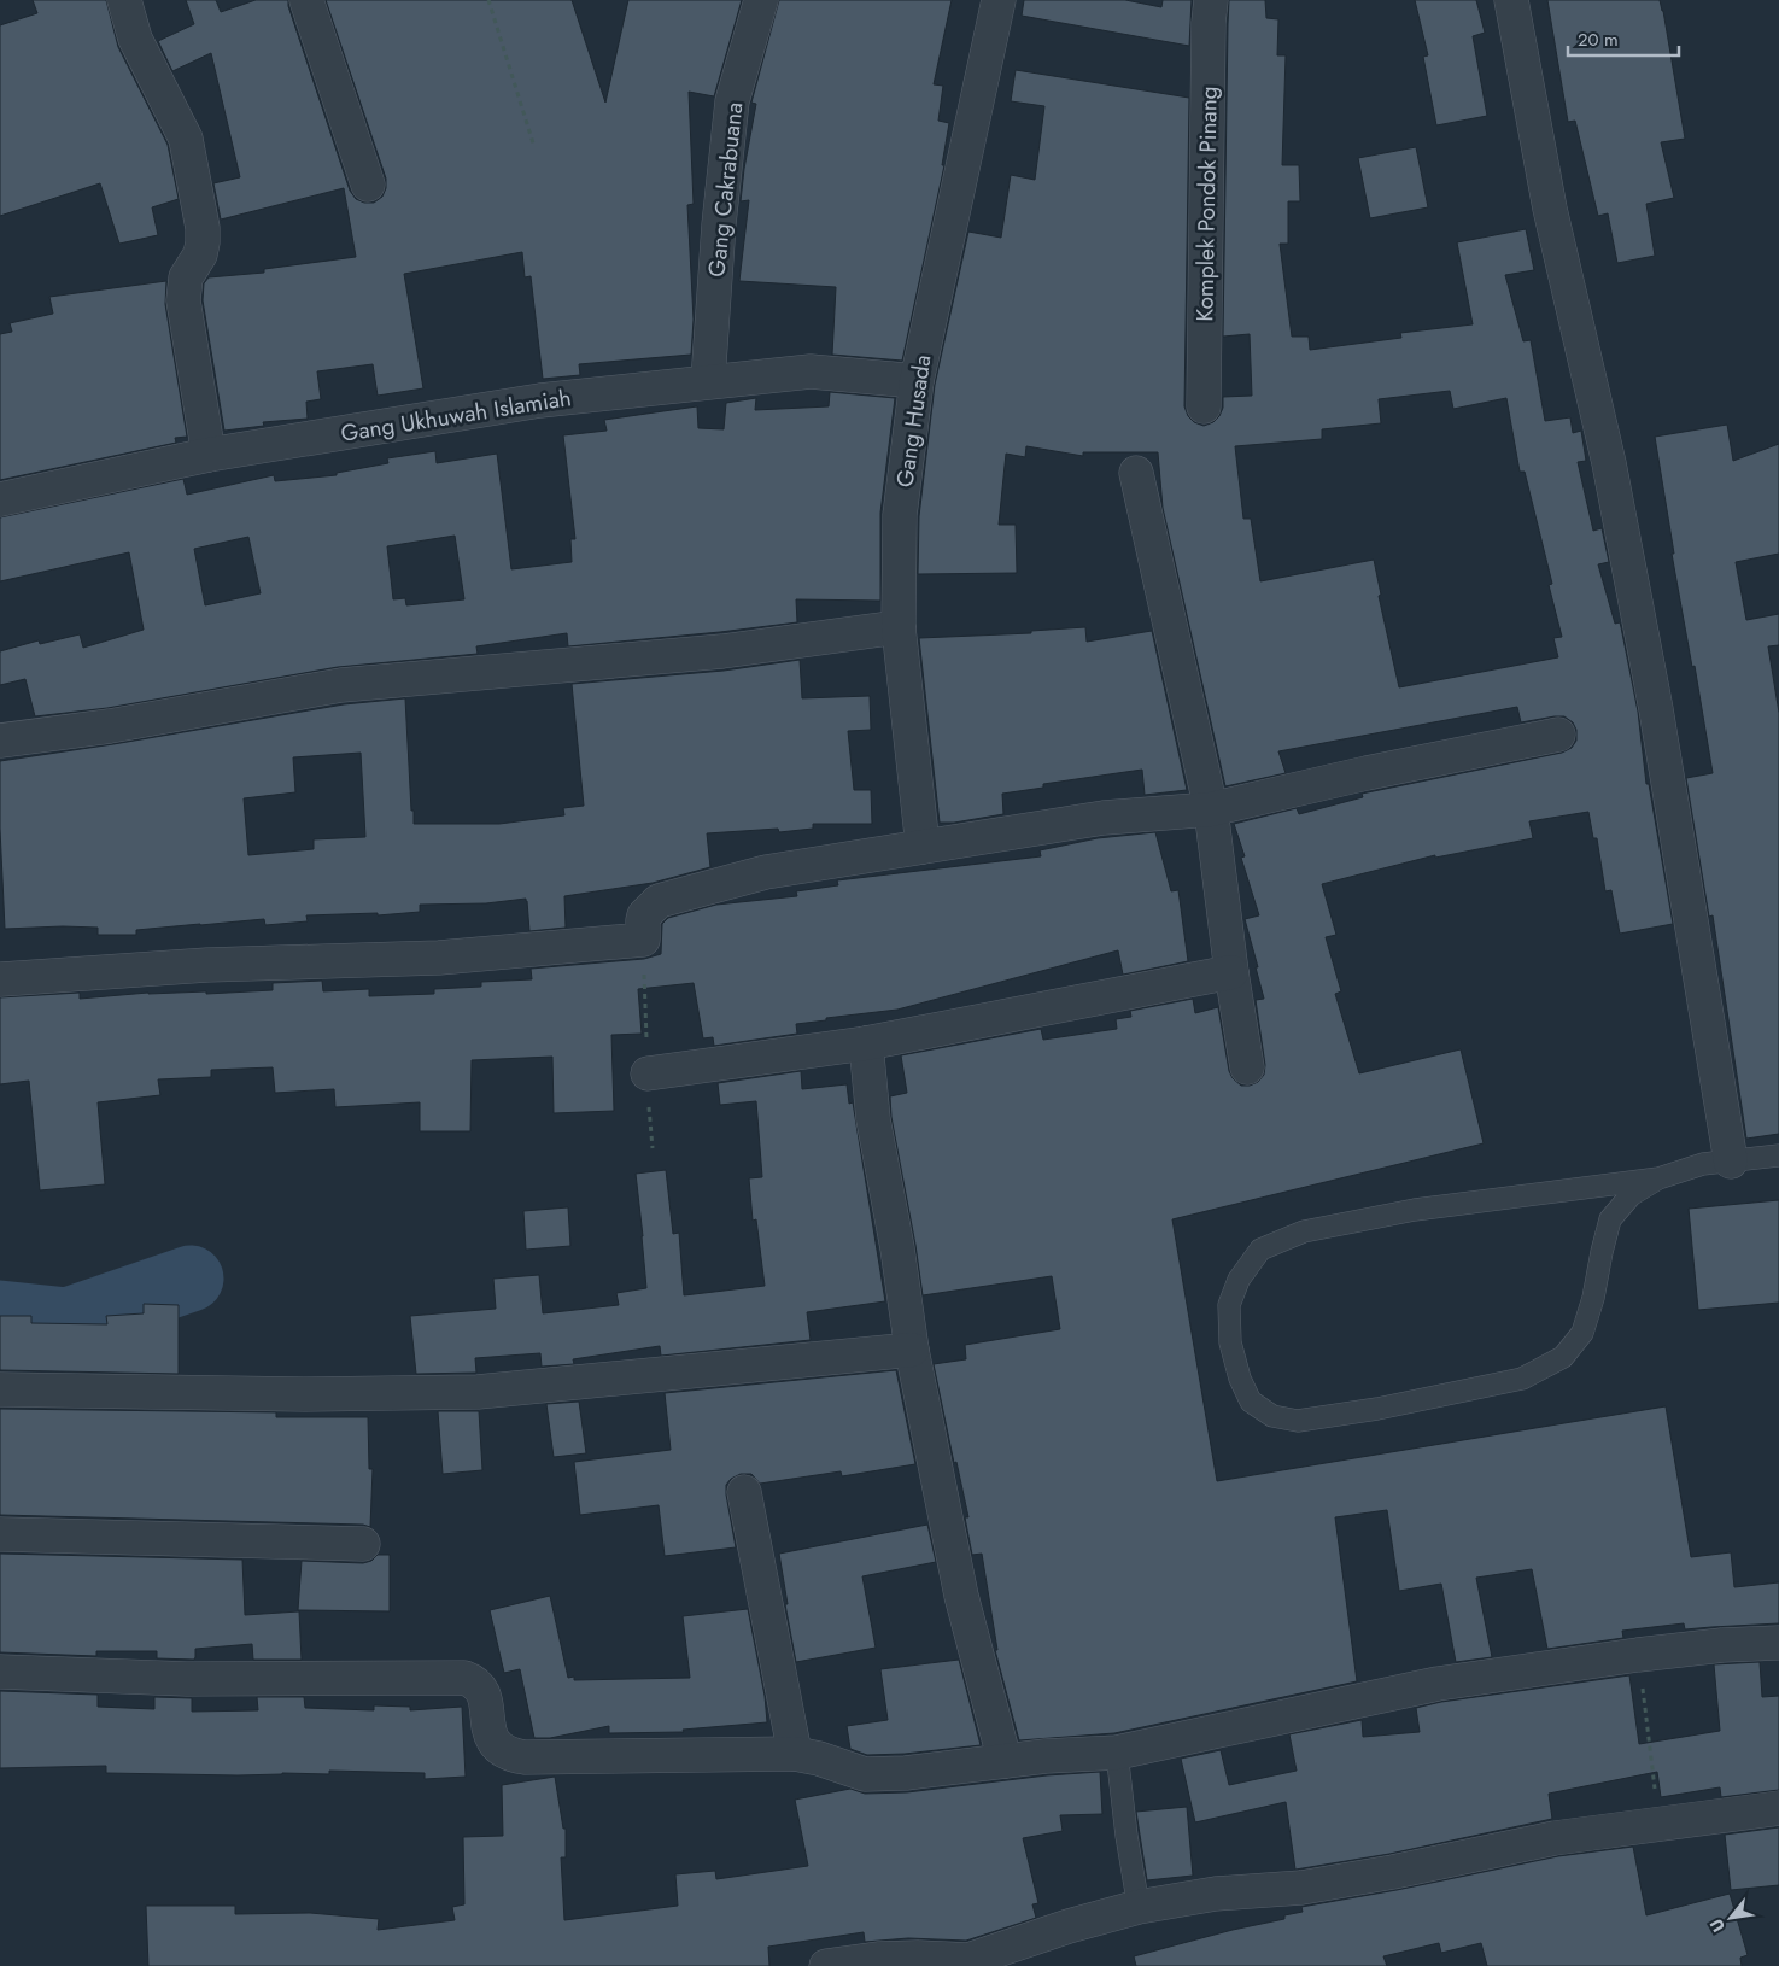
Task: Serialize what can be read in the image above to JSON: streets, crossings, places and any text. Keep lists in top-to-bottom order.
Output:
{
  "streets": {
    "street": [
      "Gang Cakrabuana",
      "Komplek Pondok Pinang",
      "Gang Ukhuwah Islamiah",
      "Gang Husada"
    ]
  },
  "crossings": [
    ["Gang Cakrabuana", "Gang Ukhuwah Islamiah"],
    ["Gang Ukhuwah Islamiah", "Gang Husada"]
  ],
  "scale_bar": "20 m",
  "north": "bottom left"
}
